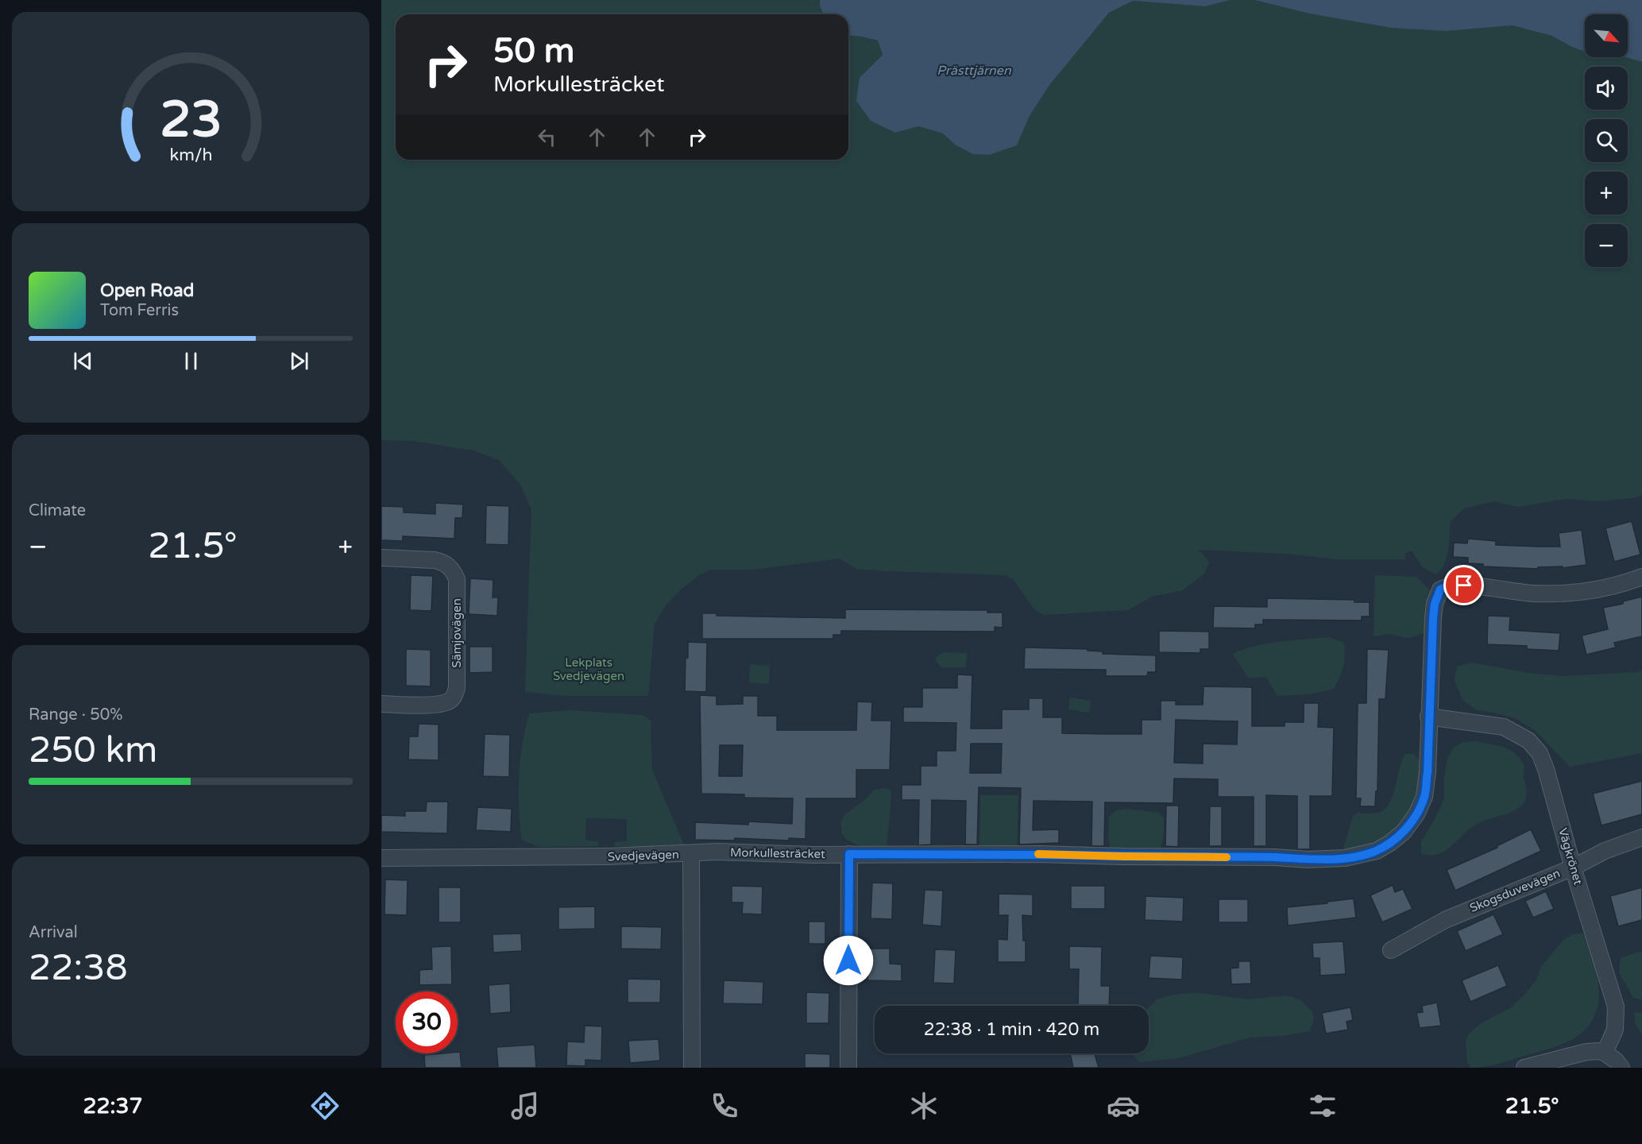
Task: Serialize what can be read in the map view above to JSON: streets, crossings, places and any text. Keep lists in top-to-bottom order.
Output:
{
  "streets": {
    "street": [
      "Sämjovägen",
      "Morkullesträcket",
      "Svedjevägen",
      "Vägkrönet",
      "Skogsduvevägen"
    ]
  },
  "crossings": [
    ["Morkullesträcket", "Svedjevägen"],
    ["Morkullesträcket", "Vägkrönet"],
    ["Vägkrönet", "Skogsduvevägen"]
  ],
  "water": ["Prästtjärnen"],
  "parks": ["Lekplats Svedjevägen"],
  "north": "bottom right",
  "page": {
    "map_buttons": ["+", "−"],
    "turn": ["50 m", "Morkullesträcket"],
    "song": ["Open Road", "Tom Ferris"],
    "tile": [
      "Climate",
      ["Range · 50%", "250 km"],
      ["Arrival", "22:38"]
    ],
    "heat": ["−", "21.5°", "+"],
    "limit": "30",
    "trip": "22:38 · 1 min · 420 m",
    "tabs": ["22:37", "21.5°"],
    "gauge": ["23", "km/h"]
  }
}
